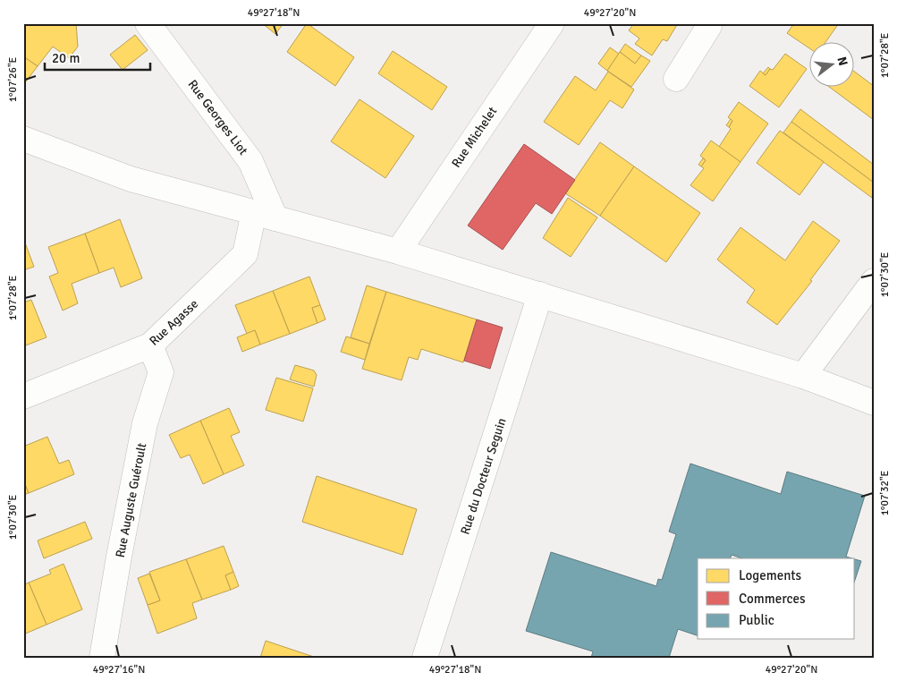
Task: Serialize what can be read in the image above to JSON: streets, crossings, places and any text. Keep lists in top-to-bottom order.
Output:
{
  "streets": {
    "street": [
      "Rue Georges Liot",
      "Rue Michelet",
      "Rue Agasse",
      "Rue du Docteur Seguin",
      "Rue Auguste Guéroult"
    ]
  },
  "crossings": [
    ["Rue Georges Liot", "Rue Agasse"],
    ["Rue Agasse", "Rue Auguste Guéroult"]
  ],
  "legend": ["Logements", "Commerces", "Public"],
  "scale_bar": "20 m",
  "north": "right",
  "coordinates": [
    "49°27'18\"N",
    "49°27'20\"N",
    "1°07'28\"E",
    "1°07'26\"E",
    "1°07'30\"E",
    "1°07'32\"E",
    "49°27'16\"N"
  ]
}
